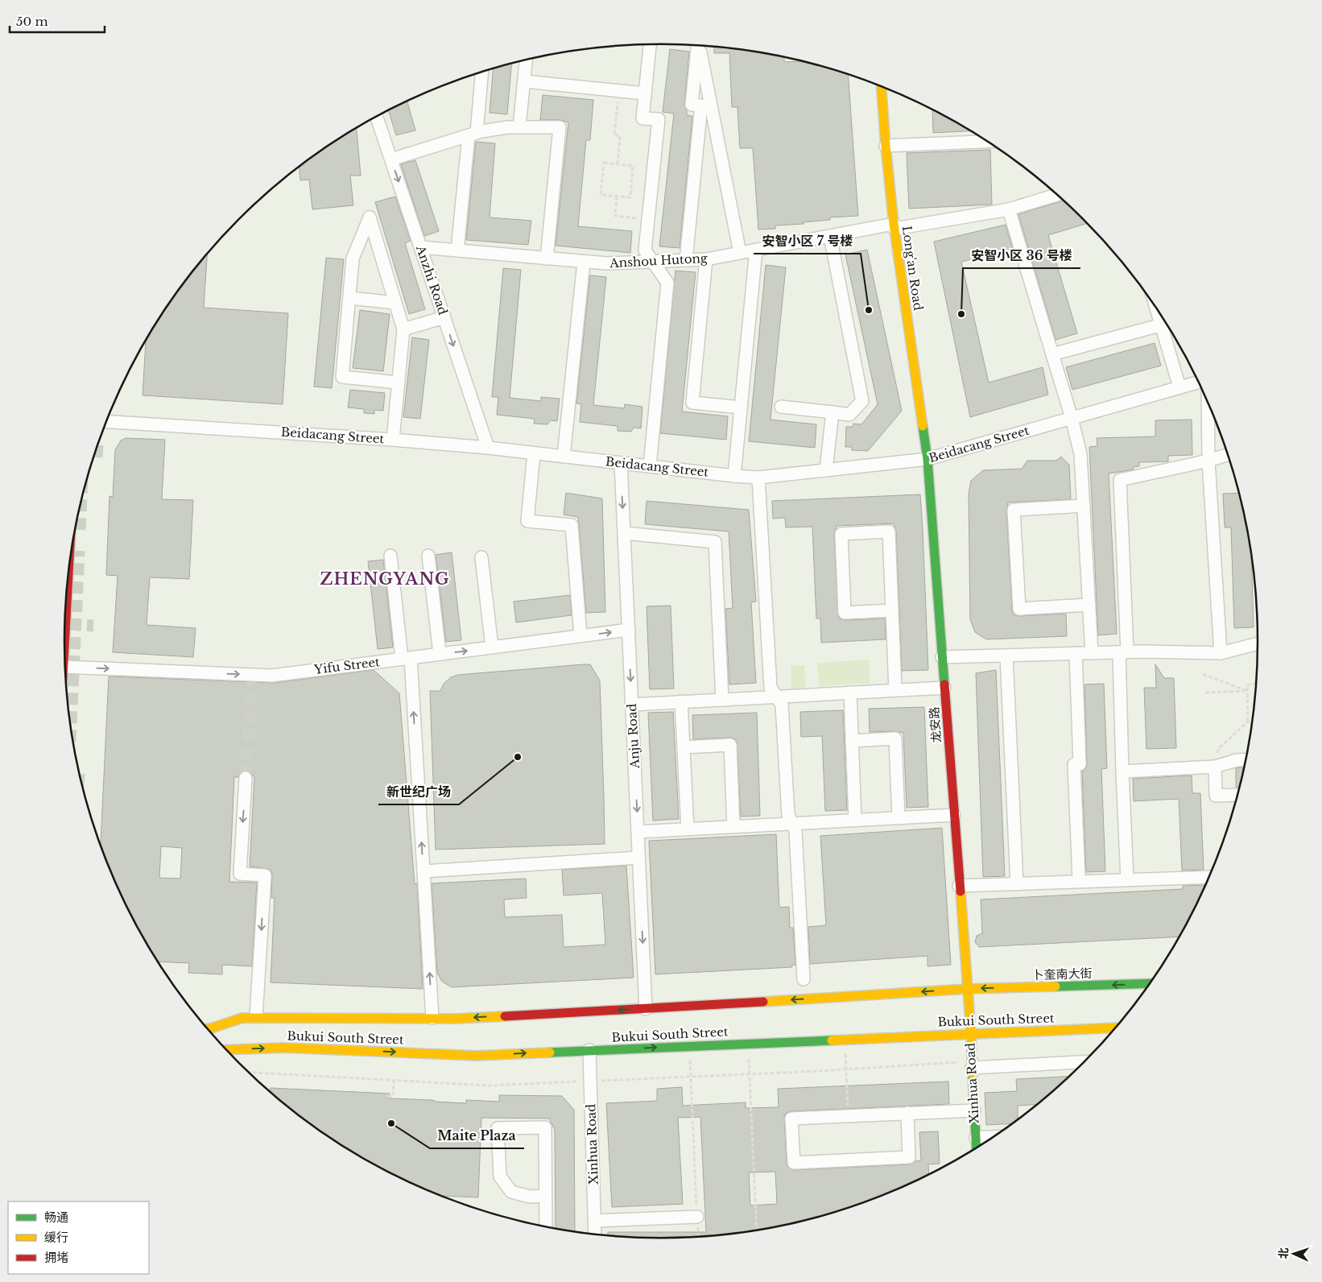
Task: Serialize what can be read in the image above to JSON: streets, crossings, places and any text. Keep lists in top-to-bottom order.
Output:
{
  "streets": {
    "main road": [
      "Long'an Road",
      "龙安路",
      "卜奎南大街",
      "Bukui South Street",
      "Xinhua Road"
    ],
    "street": [
      "Anshou Hutong",
      "Anzhi Road",
      "Beidacang Street",
      "Yifu Street",
      "Anju Road"
    ]
  },
  "crossings": [
    ["Anshou Hutong", "Long'an Road"],
    ["Anshou Hutong", "Anzhi Road"],
    ["Long'an Road", "Beidacang Street"],
    ["Long'an Road", "龙安路"],
    ["Anzhi Road", "Beidacang Street"],
    ["Beidacang Street", "龙安路"],
    ["Beidacang Street", "Anju Road"],
    ["Yifu Street", "Anju Road"],
    ["龙安路", "卜奎南大街"],
    ["龙安路", "Bukui South Street"],
    ["龙安路", "Xinhua Road"],
    ["Anju Road", "Bukui South Street"],
    ["卜奎南大街", "Bukui South Street"],
    ["卜奎南大街", "Xinhua Road"],
    ["Bukui South Street", "Xinhua Road"]
  ],
  "one_way": ["Yifu Street", "卜奎南大街"],
  "districts": ["ZHENGYANG"],
  "places": [
    "安智小区 7 号楼",
    "安智小区 36 号楼",
    "新世纪广场",
    "Maite Plaza"
  ],
  "legend": ["畅通", "缓行", "拥堵"],
  "scale_bar": "50 m",
  "north": "left"
}
